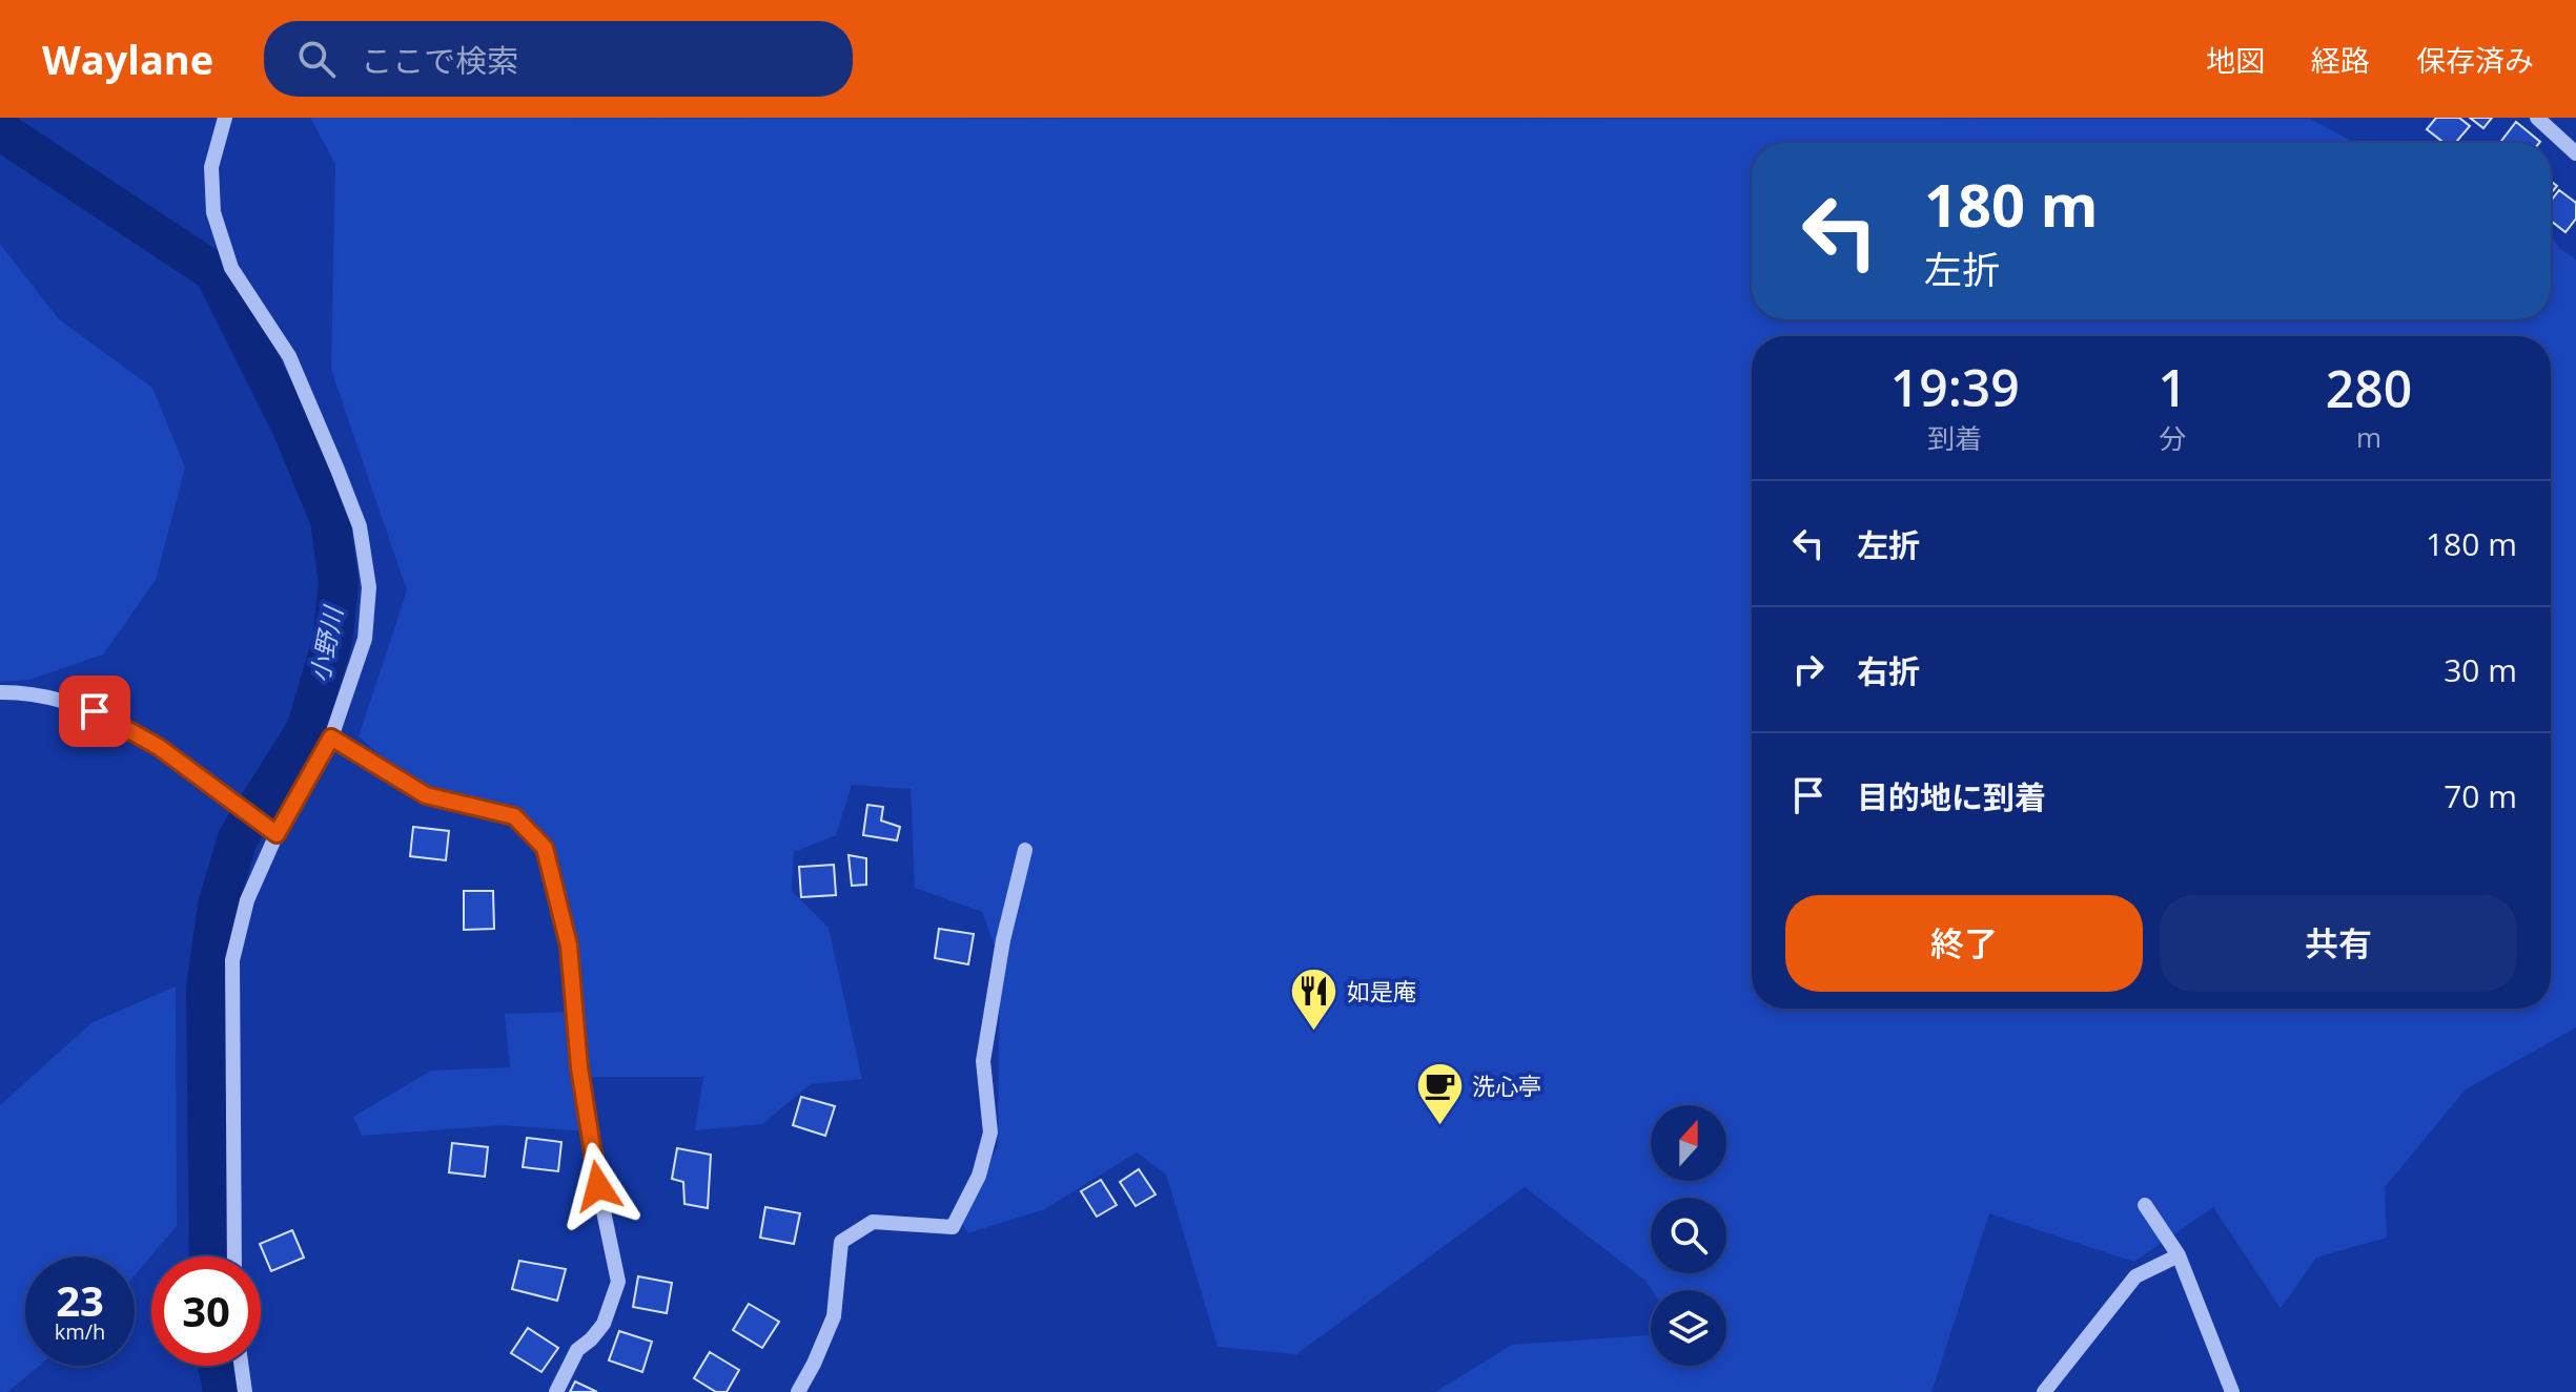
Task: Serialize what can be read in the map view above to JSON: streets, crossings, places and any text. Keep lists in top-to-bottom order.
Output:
{
  "water": ["小野川"],
  "places": {
    "restaurant": ["如是庵"],
    "cafe": ["洗心亭"]
  },
  "north": "top",
  "page": {
    "header": "Waylane",
    "search": "ここで検索",
    "nav": ["地図", "経路", "保存済み"],
    "turn": ["180 m", "左折"],
    "eta": [
      "19:39",
      "到着",
      "1",
      "分",
      "280",
      "m"
    ],
    "list": [
      {
        "name": "左折",
        "value": "180 m"
      },
      {
        "name": "右折",
        "value": "30 m"
      },
      {
        "name": "目的地に到着",
        "value": "70 m"
      }
    ],
    "buttons": ["終了", "共有"],
    "speed": "23 km/h",
    "limit": "30"
  }
}
